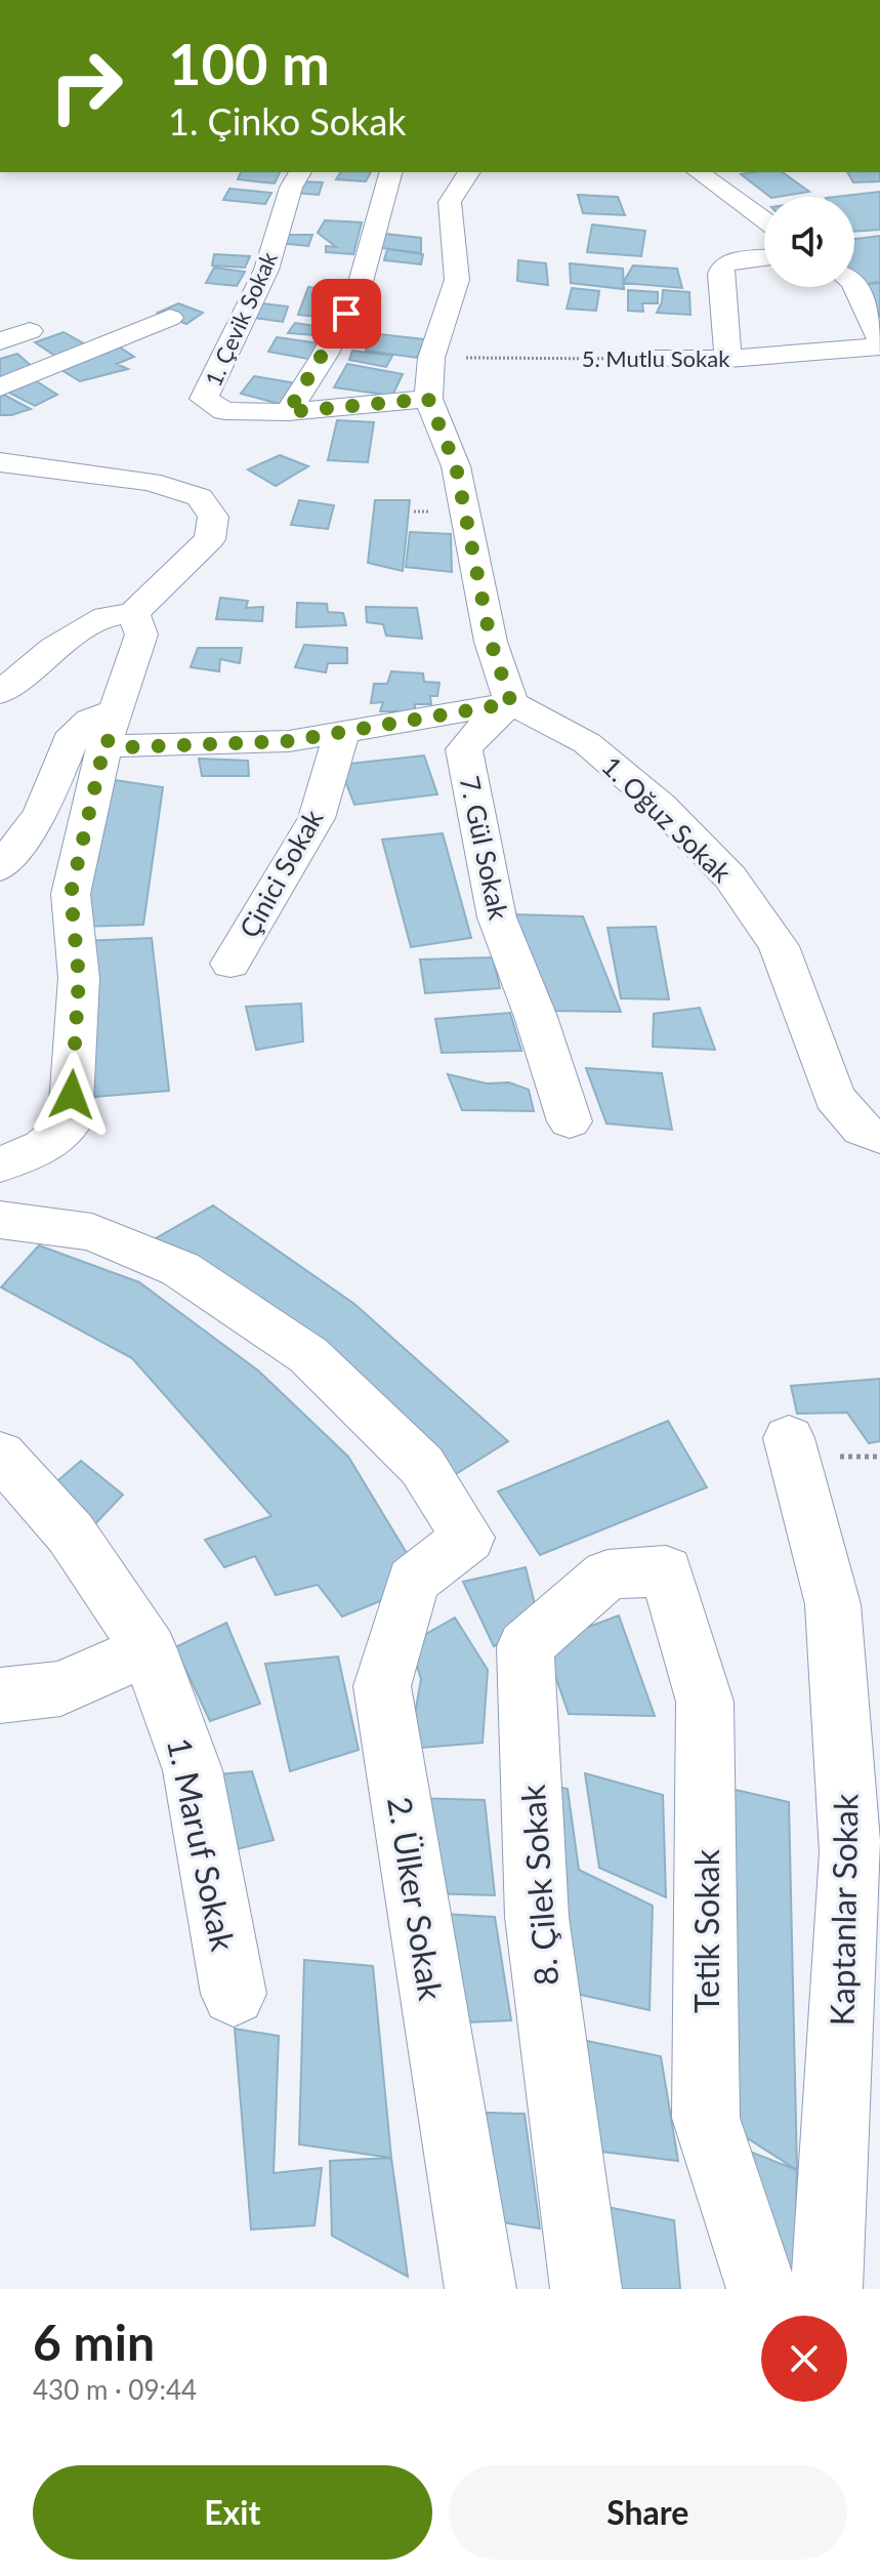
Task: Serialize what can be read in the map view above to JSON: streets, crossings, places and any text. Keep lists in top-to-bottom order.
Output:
{
  "streets": {
    "street": [
      "1. Çevik Sokak",
      "5. Mutlu Sokak",
      "1. Oğuz Sokak",
      "7. Gül Sokak",
      "Çinici Sokak",
      "1. Maruf Sokak",
      "8. Çilek Sokak",
      "2. Ülker Sokak",
      "Kaptanlar Sokak",
      "Tetik Sokak"
    ]
  },
  "crossings": [
    ["1. Oğuz Sokak", "7. Gül Sokak"],
    ["8. Çilek Sokak", "Tetik Sokak"]
  ],
  "page": {
    "turn": ["100 m", "1. Çinko Sokak"],
    "heading": ["6 min", "430 m · 09:44"],
    "buttons": ["Exit", "Share"]
  }
}
